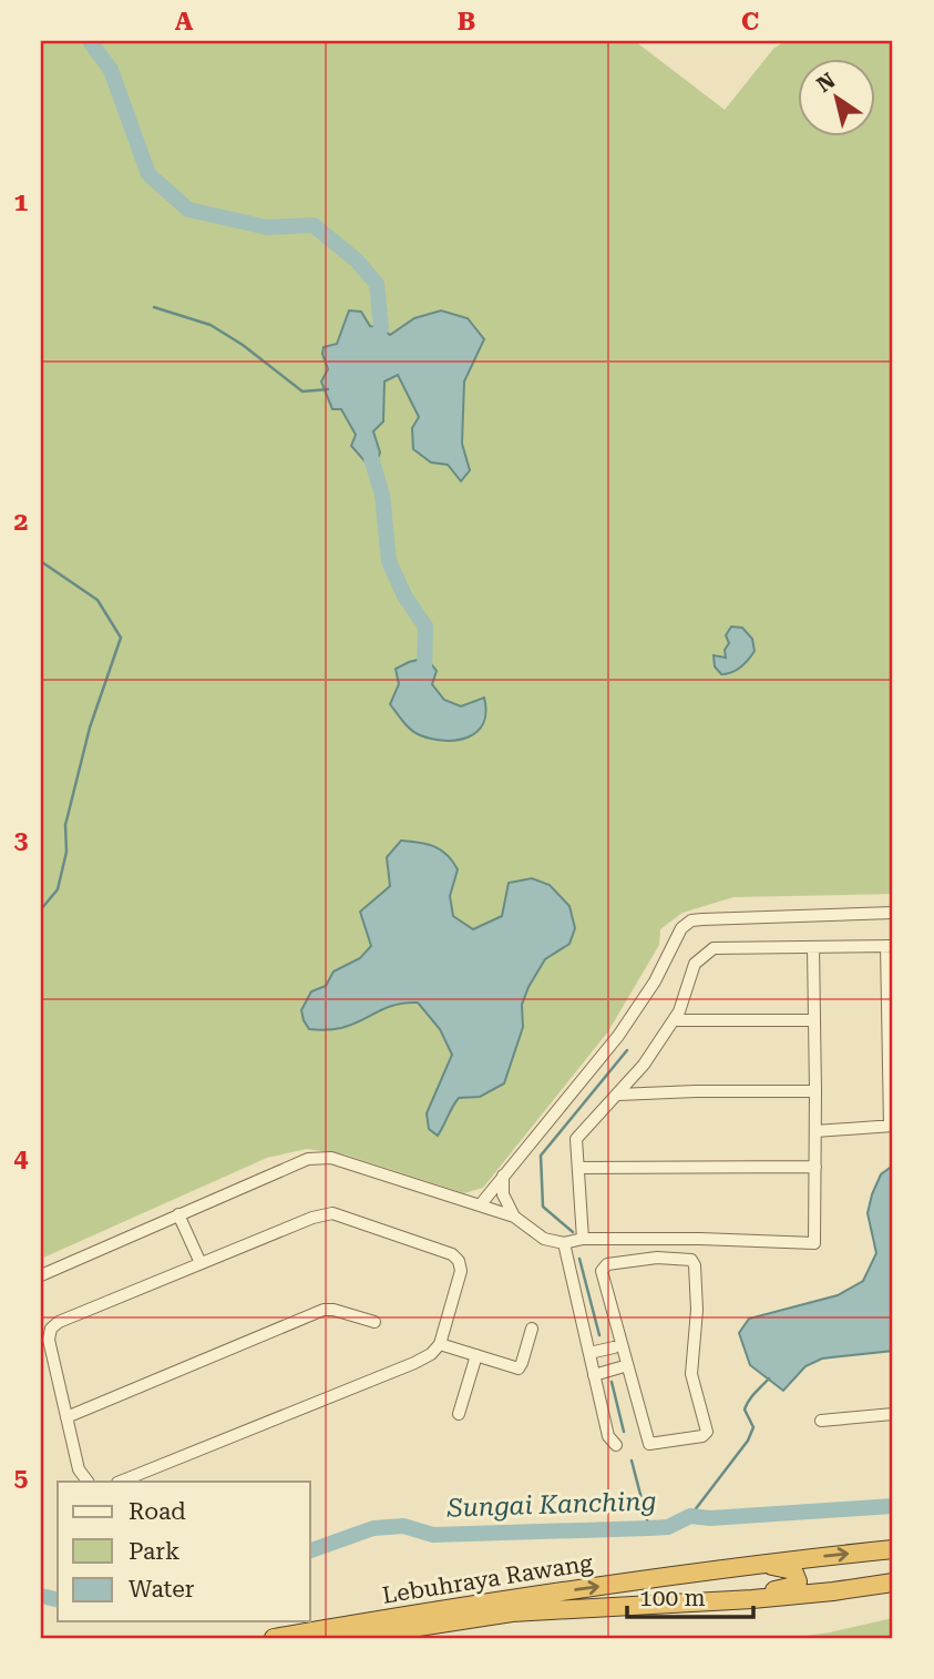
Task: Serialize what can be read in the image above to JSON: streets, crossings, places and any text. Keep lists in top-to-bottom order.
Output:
{
  "streets": {
    "highway": ["Lebuhraya Rawang"]
  },
  "water": ["Sungai Kanching"],
  "legend": ["Road", "Park", "Water"],
  "scale_bar": "100 m",
  "north": "top left",
  "grid": {
    "columns": ["A", "B", "C"],
    "rows": [
      "1",
      "2",
      "3",
      "4",
      "5"
    ]
  }
}
